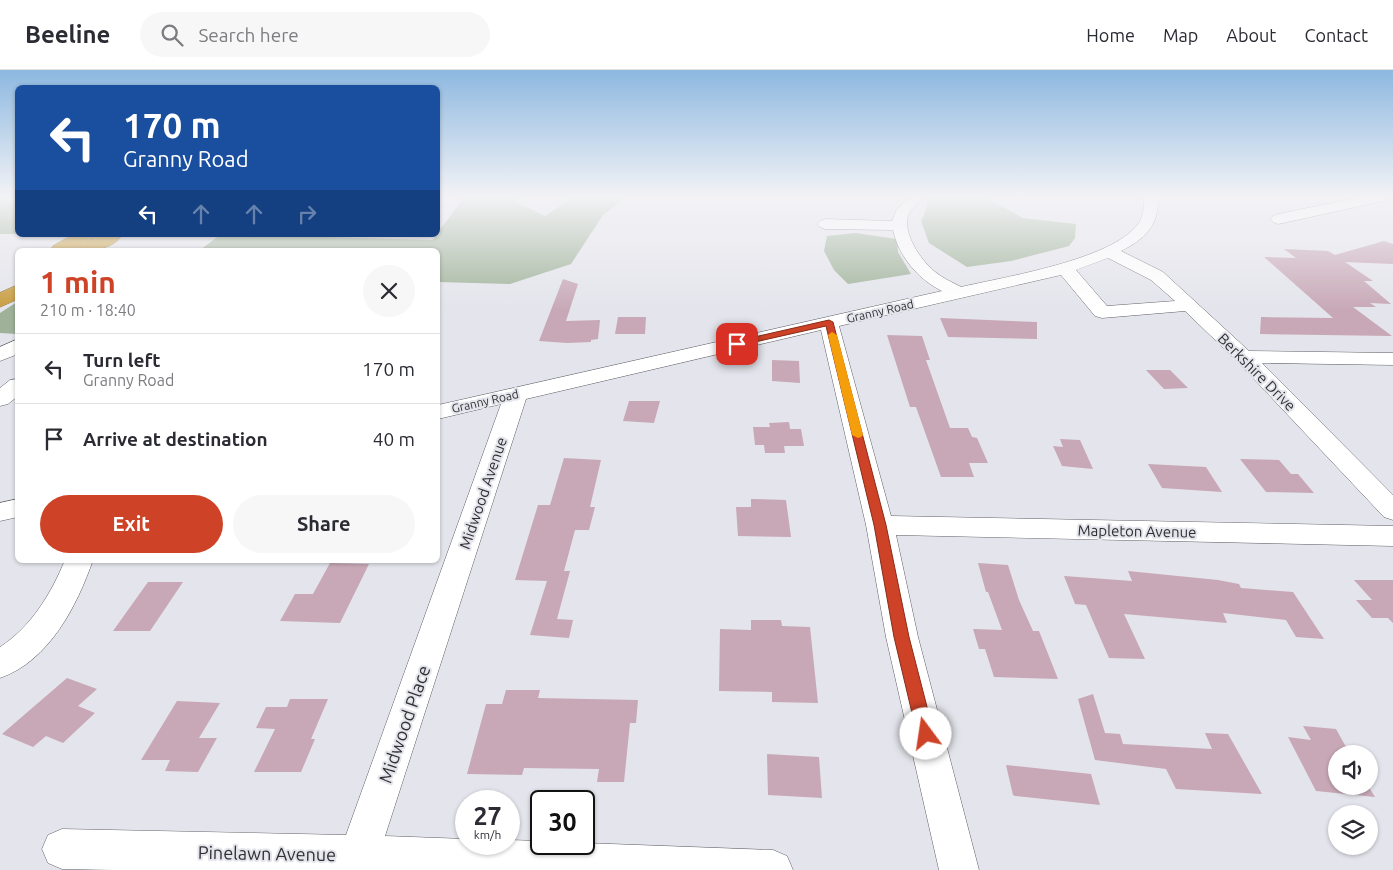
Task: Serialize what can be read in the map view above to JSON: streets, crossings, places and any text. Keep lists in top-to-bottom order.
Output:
{
  "streets": {
    "street": [
      "Granny Road",
      "Berkshire Drive",
      "Midwood Avenue",
      "Mapleton Avenue",
      "Midwood Place",
      "Pinelawn Avenue"
    ]
  },
  "crossings": [
    ["Granny Road", "Berkshire Drive"],
    ["Granny Road", "Midwood Avenue"],
    ["Midwood Avenue", "Midwood Place"],
    ["Midwood Place", "Pinelawn Avenue"]
  ],
  "page": {
    "header": "Beeline",
    "search": "Search here",
    "nav": [
      "Home",
      "Map",
      "About",
      "Contact"
    ],
    "turn": ["170 m", "Granny Road"],
    "heading": ["1 min", "210 m · 18:40"],
    "list": [
      {
        "name": "Turn left",
        "note": "Granny Road",
        "value": "170 m"
      },
      {
        "name": "Arrive at destination",
        "value": "40 m"
      }
    ],
    "buttons": ["Exit", "Share"],
    "speed": "27 km/h",
    "limit": "30"
  }
}
